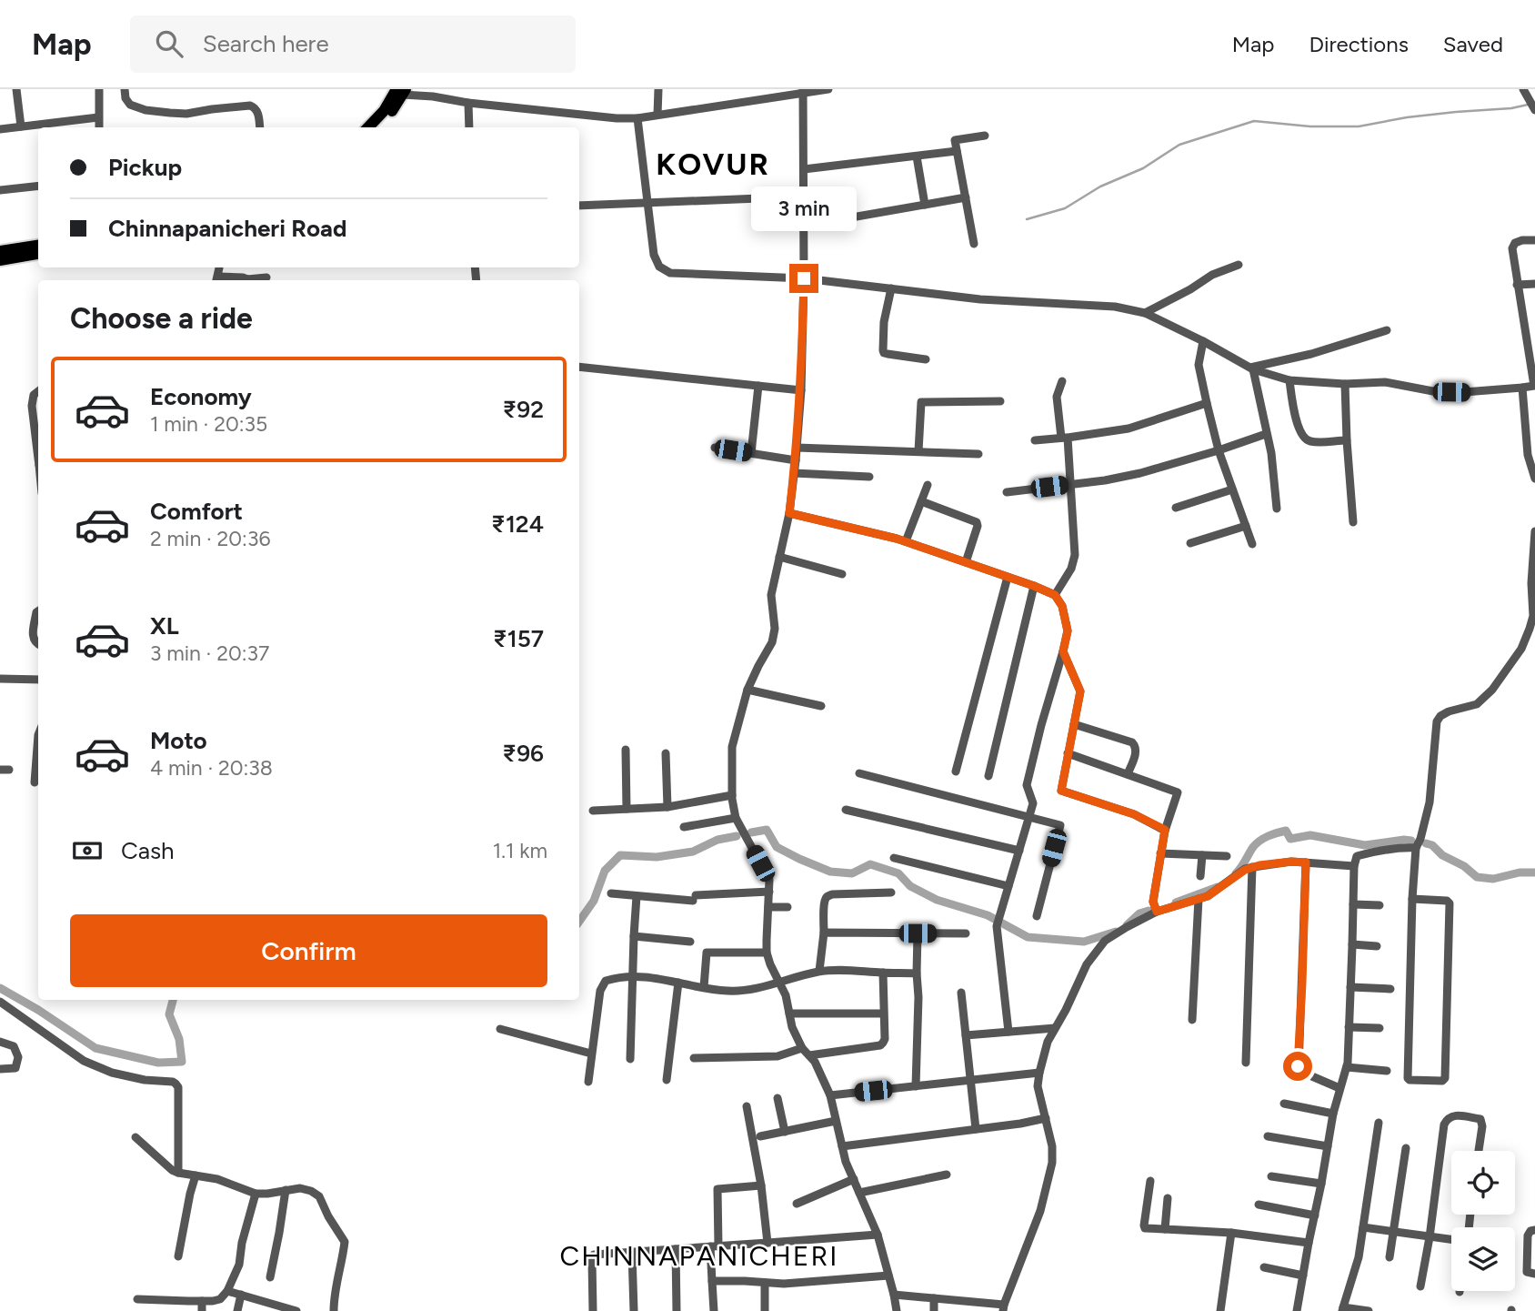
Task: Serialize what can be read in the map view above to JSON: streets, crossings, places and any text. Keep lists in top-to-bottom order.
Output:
{
  "districts": ["KOVUR", "CHINNAPANICHERI"],
  "page": {
    "header": "Map",
    "search": "Search here",
    "nav": ["Map", "Directions", "Saved"],
    "banner": ["Pickup", "Chinnapanicheri Road"],
    "bubble": "3 min",
    "heading": "Choose a ride",
    "list": [
      {
        "name": "Economy",
        "note": "1 min · 20:35",
        "value": "₹92"
      },
      {
        "name": "Comfort",
        "note": "2 min · 20:36",
        "value": "₹124"
      },
      {
        "name": "XL",
        "note": "3 min · 20:37",
        "value": "₹157"
      },
      {
        "name": "Moto",
        "note": "4 min · 20:38",
        "value": "₹96"
      }
    ],
    "pay": ["Cash", "1.1 km"],
    "buttons": "Confirm"
  }
}
